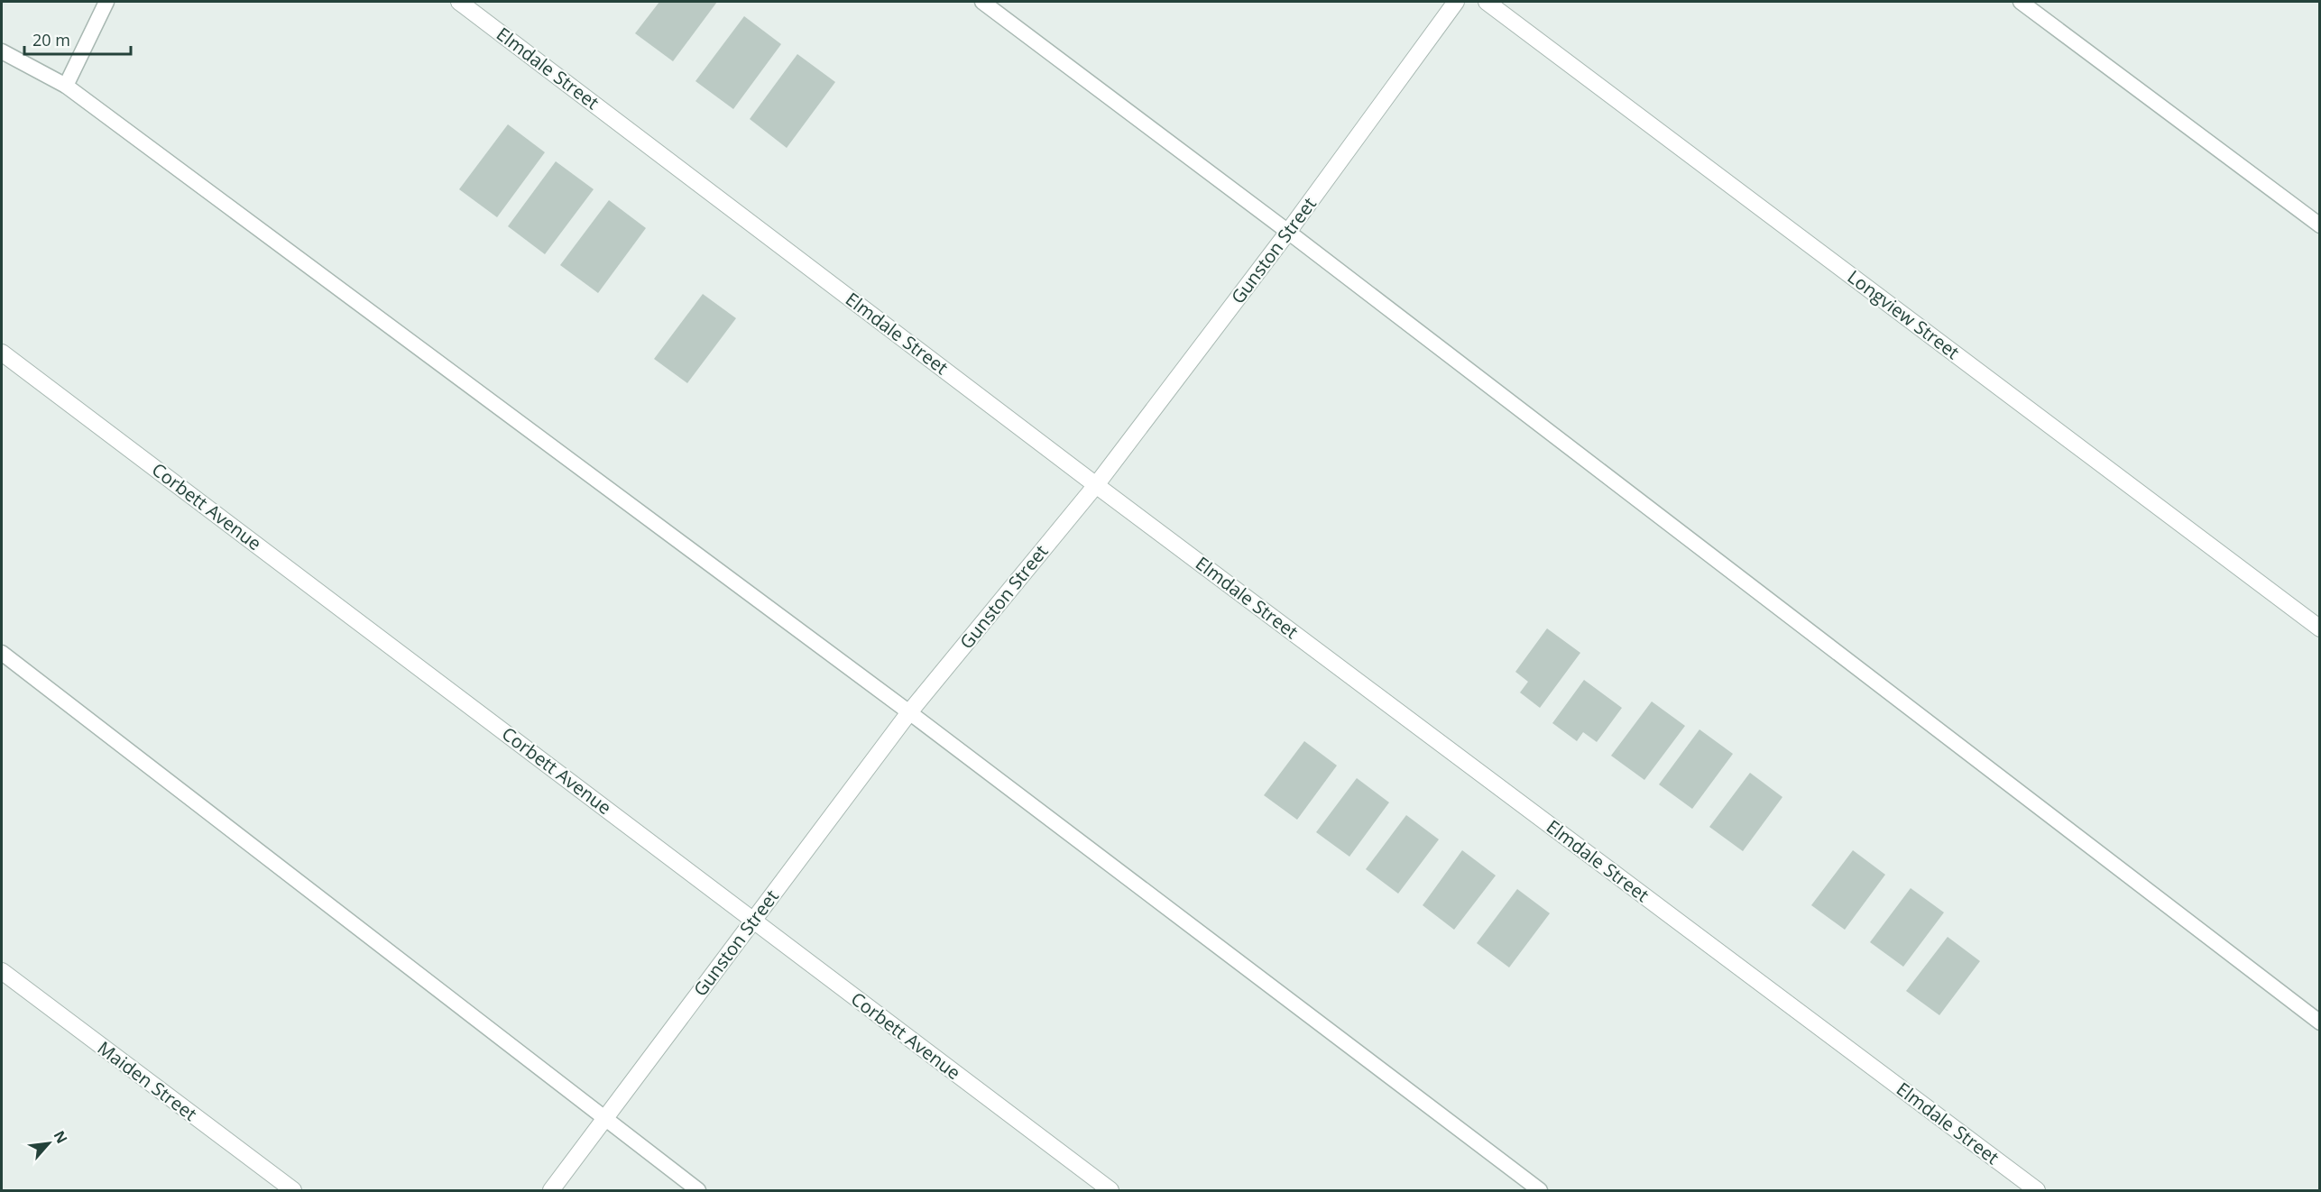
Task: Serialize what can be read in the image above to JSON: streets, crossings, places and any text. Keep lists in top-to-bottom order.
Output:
{
  "streets": {
    "street": [
      "Elmdale Street",
      "Gunston Street",
      "Longview Street",
      "Corbett Avenue",
      "Maiden Street"
    ]
  },
  "crossings": [
    ["Elmdale Street", "Gunston Street"],
    ["Gunston Street", "Corbett Avenue"]
  ],
  "scale_bar": "20 m",
  "north": "top right"
}
